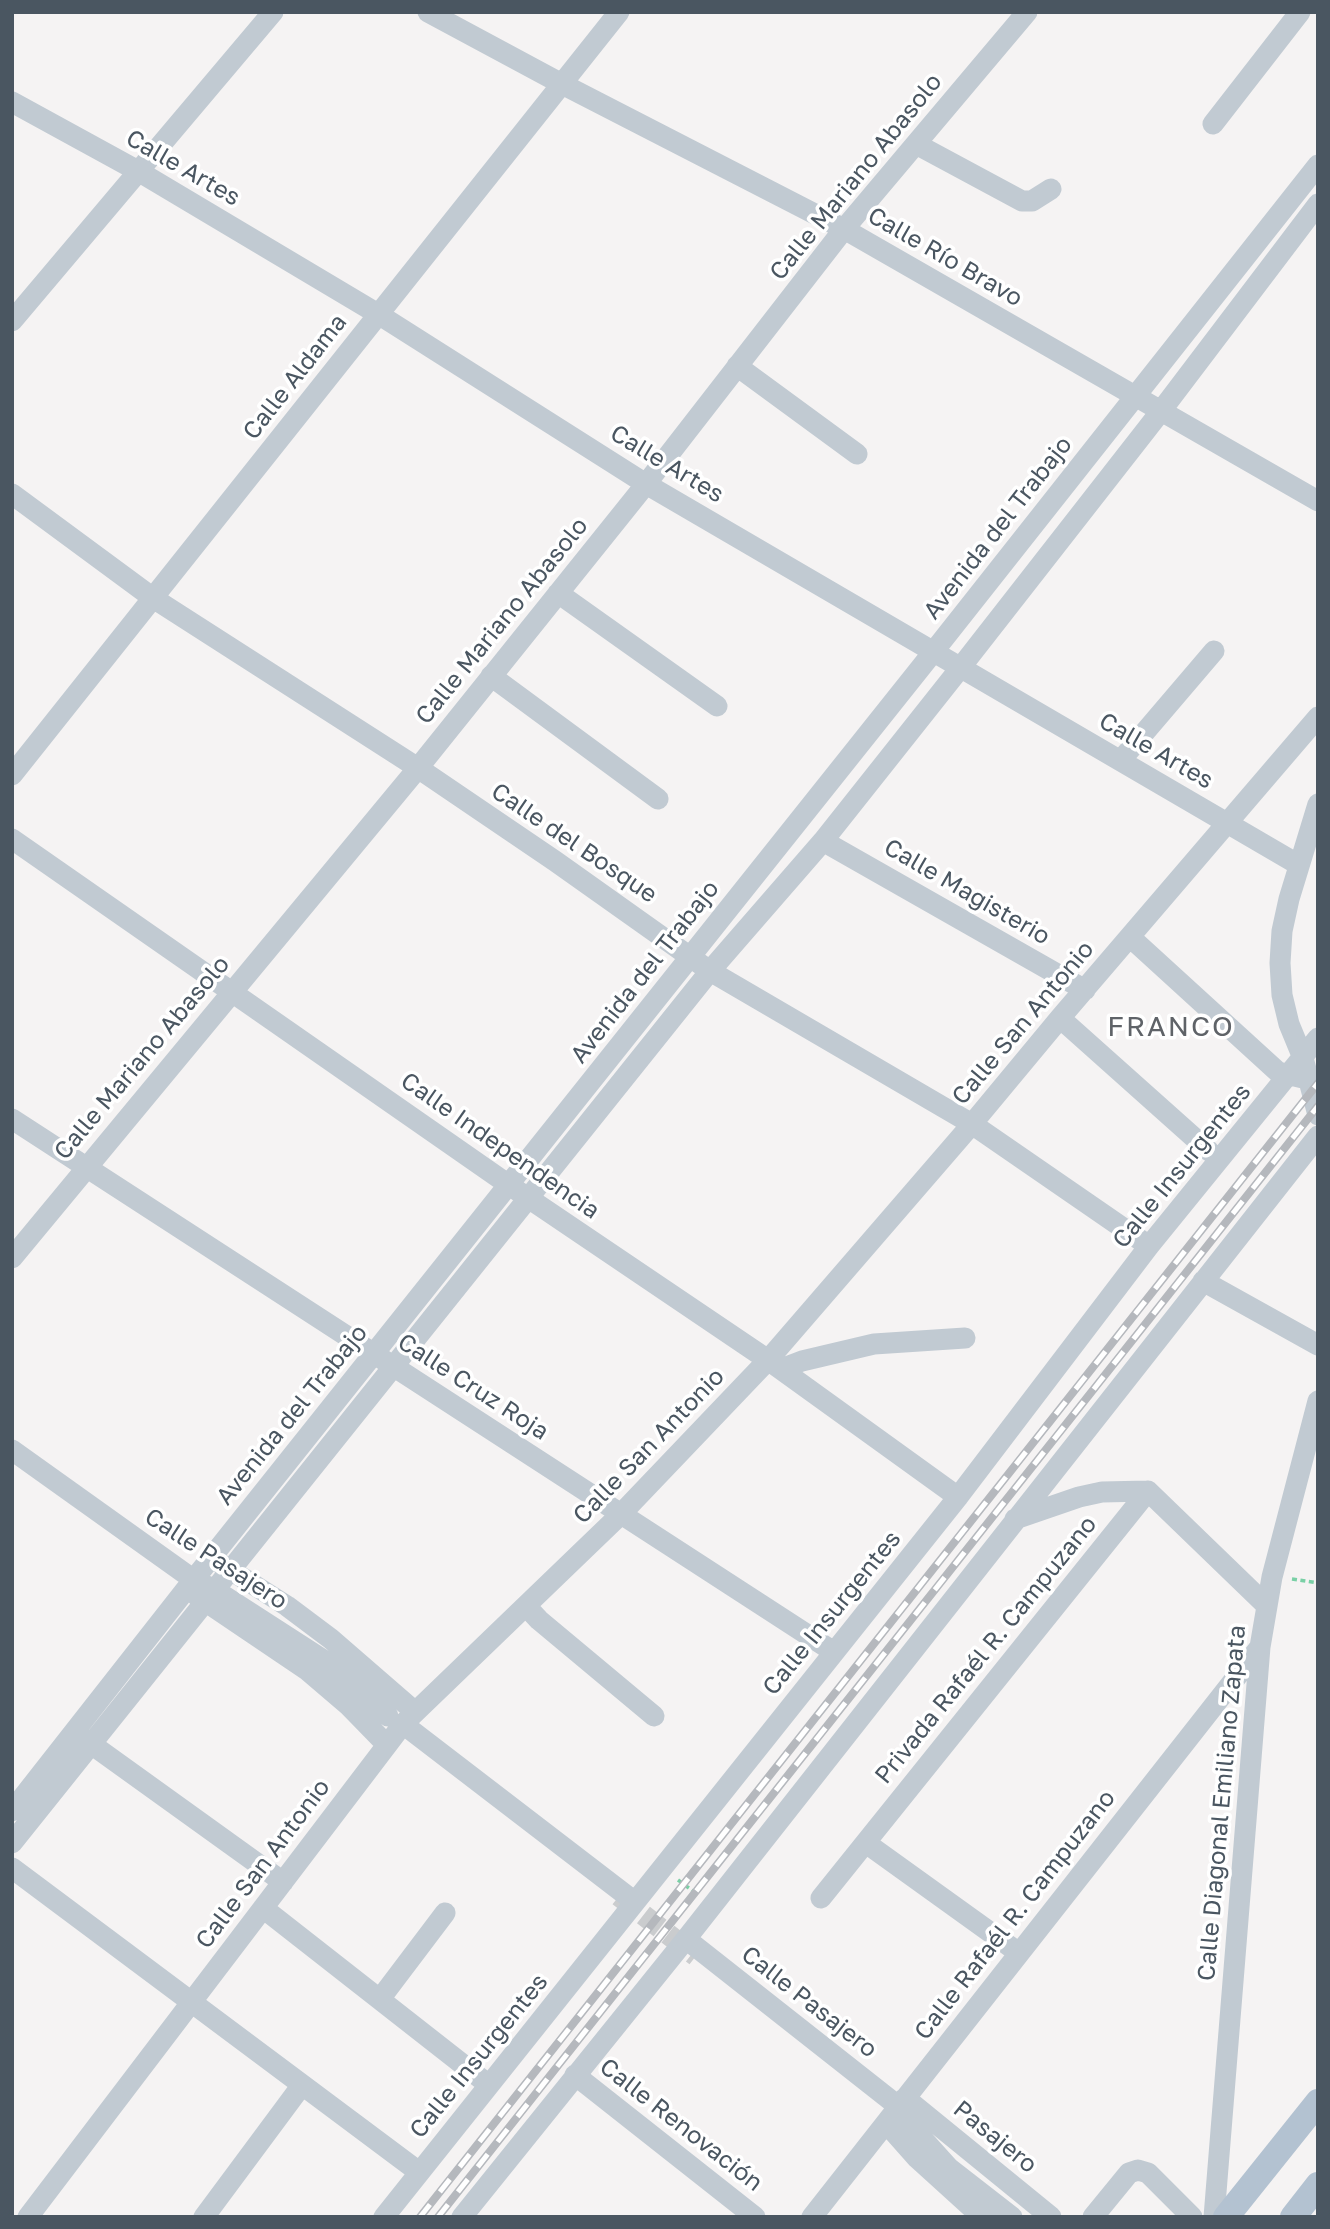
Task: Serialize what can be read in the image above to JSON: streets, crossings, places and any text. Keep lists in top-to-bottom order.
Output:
{
  "streets": {
    "street": [
      "Calle Artes",
      "Calle Mariano Abasolo",
      "Calle Río Bravo",
      "Calle Aldama",
      "Avenida del Trabajo",
      "Calle del Bosque",
      "Calle Magisterio",
      "Calle San Antonio",
      "Calle Independencia",
      "Calle Insurgentes",
      "Calle Cruz Roja",
      "Calle Pasajero",
      "Privada Rafaél R. Campuzano",
      "Calle Diagonal Emiliano Zapata",
      "Calle Rafaél R. Campuzano",
      "Calle Renovación",
      "Pasajero"
    ]
  },
  "crossings": [
    ["Calle Artes", "Calle Mariano Abasolo"],
    ["Calle Artes", "Calle Aldama"],
    ["Calle Artes", "Avenida del Trabajo"],
    ["Calle Artes", "Calle San Antonio"],
    ["Calle Mariano Abasolo", "Calle Río Bravo"],
    ["Calle Mariano Abasolo", "Calle del Bosque"],
    ["Calle Mariano Abasolo", "Calle Independencia"],
    ["Calle Mariano Abasolo", "Calle Cruz Roja"],
    ["Calle Río Bravo", "Calle Aldama"],
    ["Calle Río Bravo", "Avenida del Trabajo"],
    ["Calle Aldama", "Calle del Bosque"],
    ["Avenida del Trabajo", "Calle del Bosque"],
    ["Avenida del Trabajo", "Calle Magisterio"],
    ["Avenida del Trabajo", "Calle Independencia"],
    ["Avenida del Trabajo", "Calle Cruz Roja"],
    ["Avenida del Trabajo", "Calle Pasajero"],
    ["Calle del Bosque", "Calle San Antonio"],
    ["Calle del Bosque", "Calle Insurgentes"],
    ["Calle Magisterio", "Calle San Antonio"],
    ["Calle San Antonio", "Calle Independencia"],
    ["Calle San Antonio", "Calle Cruz Roja"],
    ["Calle San Antonio", "Calle Pasajero"],
    ["Calle Independencia", "Calle Insurgentes"],
    ["Calle Insurgentes", "Calle Cruz Roja"],
    ["Calle Insurgentes", "Calle Pasajero"],
    ["Calle Pasajero", "Calle Rafaél R. Campuzano"],
    ["Calle Pasajero", "Pasajero"],
    ["Calle Diagonal Emiliano Zapata", "Calle Rafaél R. Campuzano"],
    ["Calle Rafaél R. Campuzano", "Pasajero"]
  ],
  "districts": ["FRANCO"]
}
